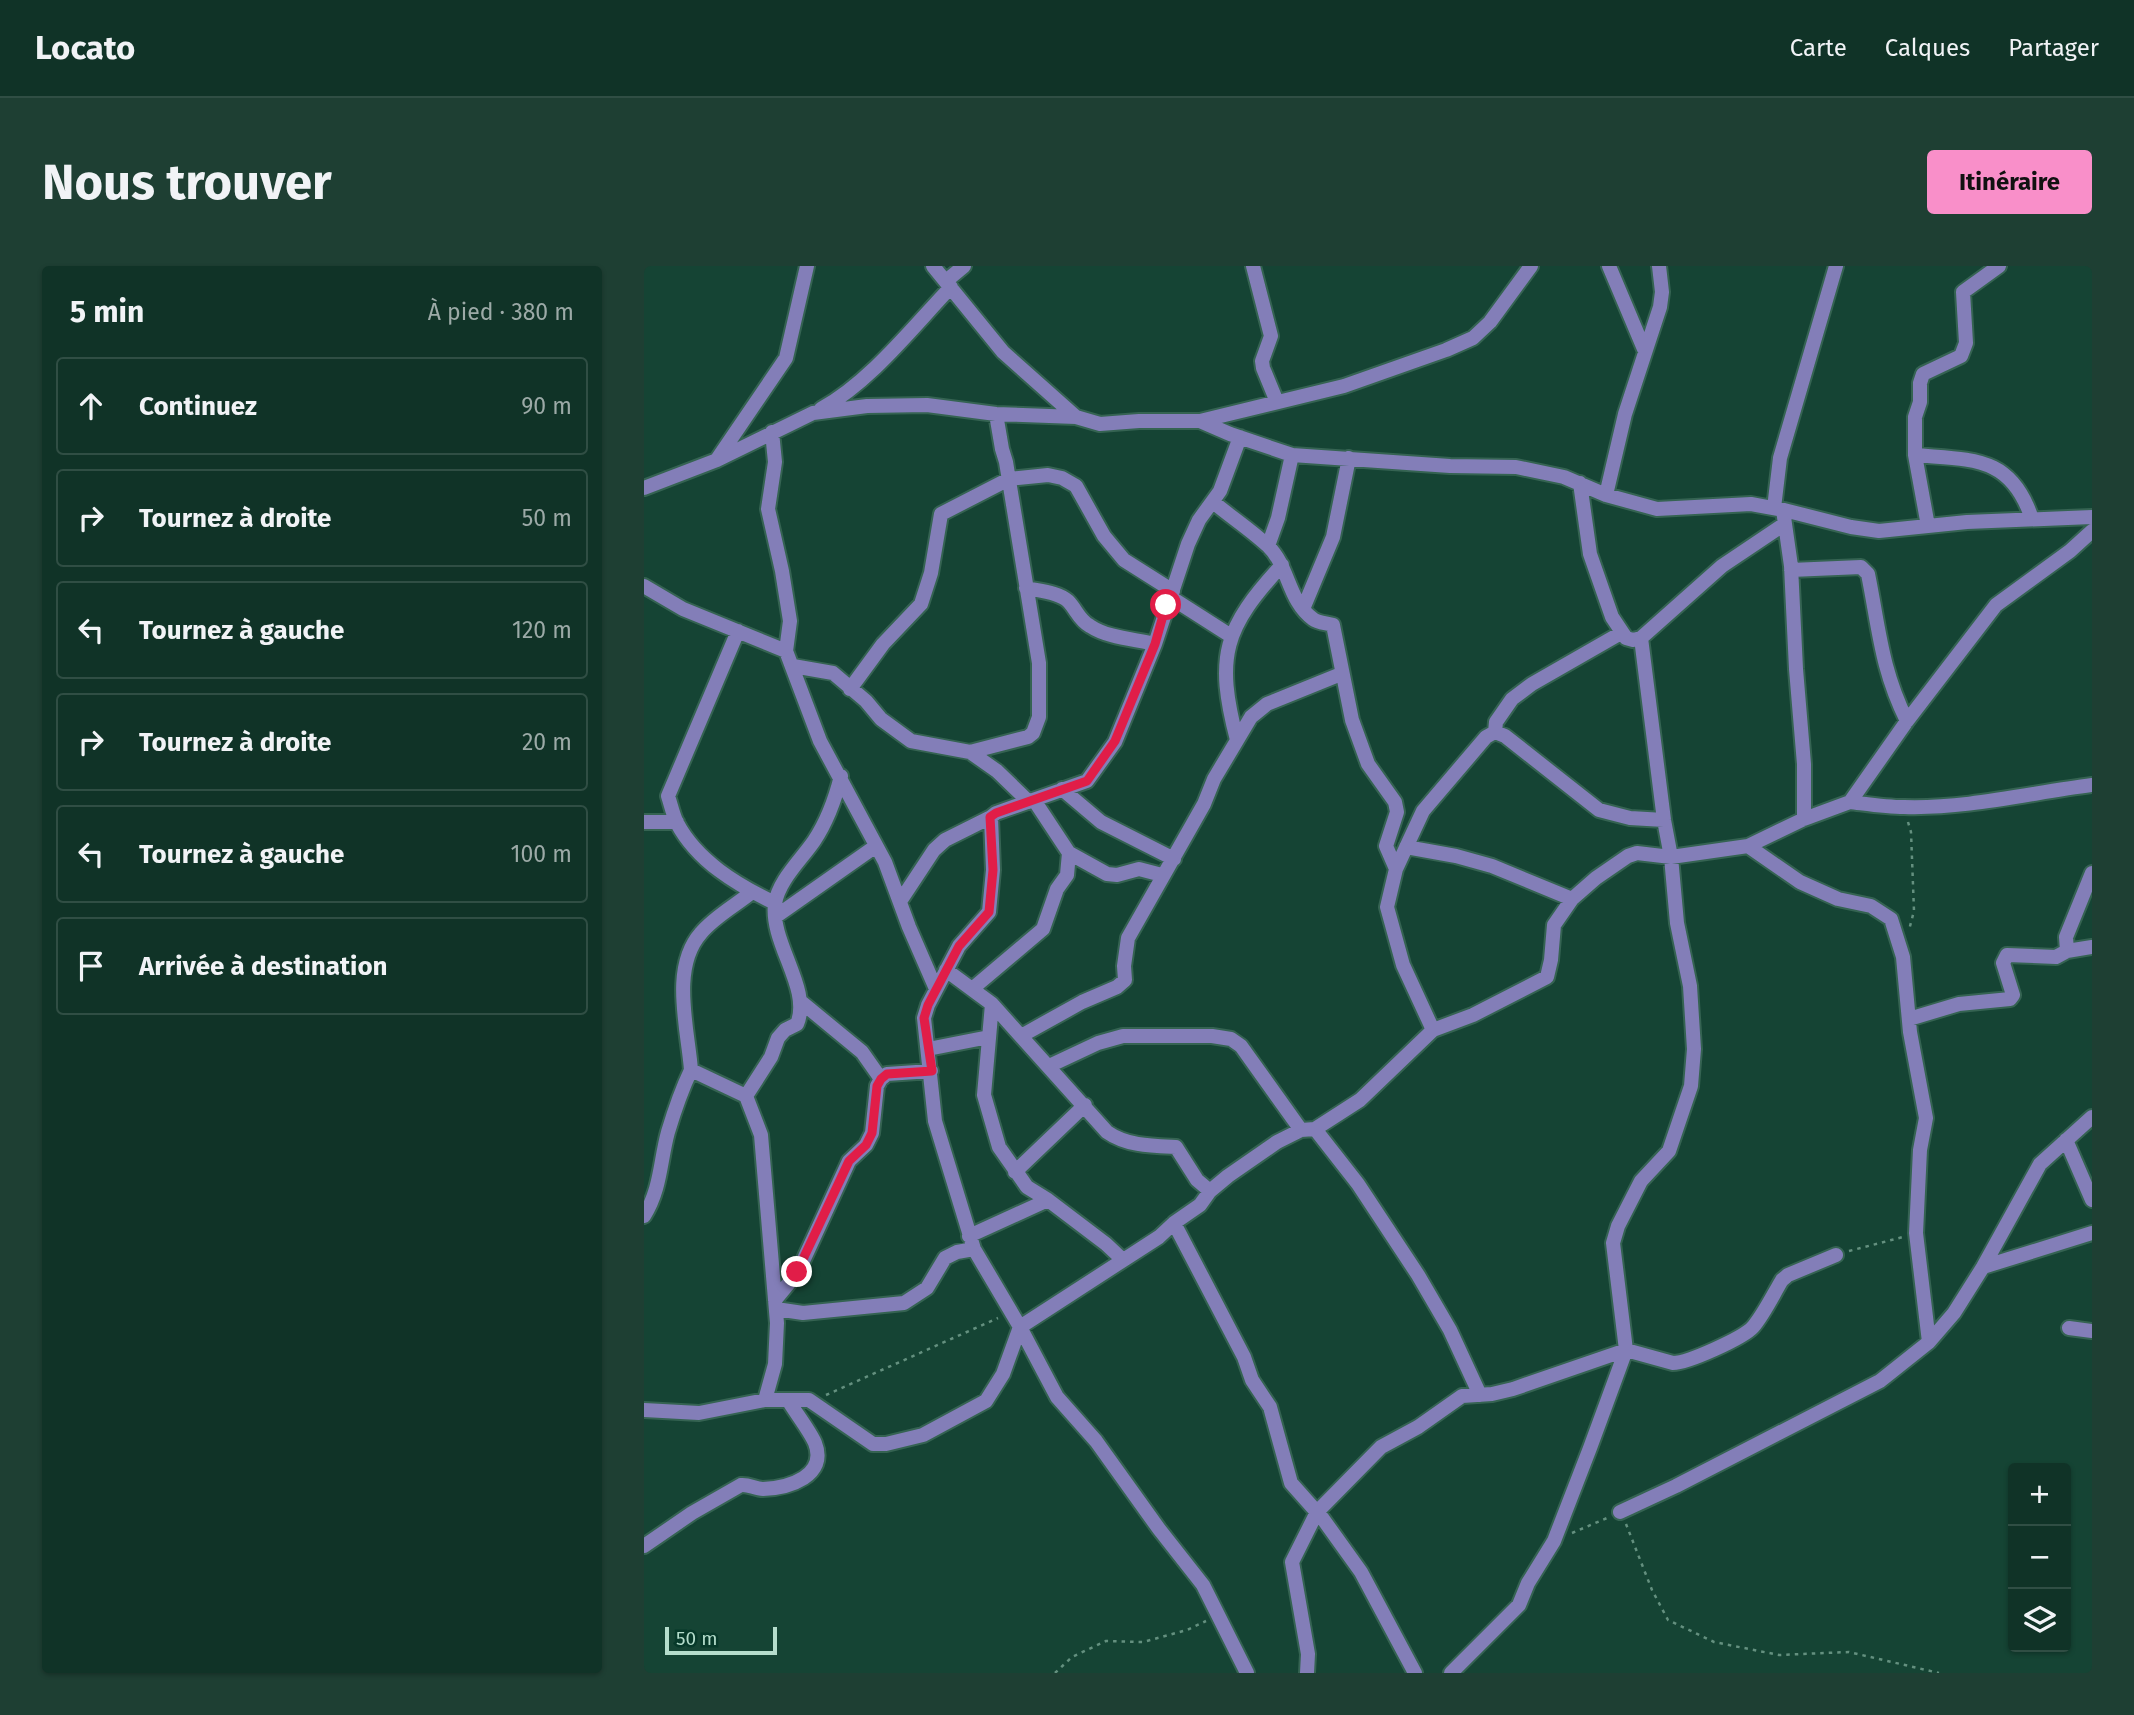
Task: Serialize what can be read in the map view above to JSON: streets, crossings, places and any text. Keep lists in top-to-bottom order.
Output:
{
  "scale_bar": "50 m",
  "page": {
    "header": "Locato",
    "nav": ["Carte", "Calques", "Partager"],
    "buttons": "Itinéraire",
    "title": "Nous trouver",
    "heading": ["5 min", "À pied · 380 m"],
    "list": [
      ["Continuez", "90 m"],
      ["Tournez à droite", "50 m"],
      ["Tournez à gauche", "120 m"],
      ["Tournez à droite", "20 m"],
      ["Tournez à gauche", "100 m"],
      "Arrivée à destination"
    ],
    "map_buttons": ["+", "−"],
    "scale": "50 m"
  }
}
